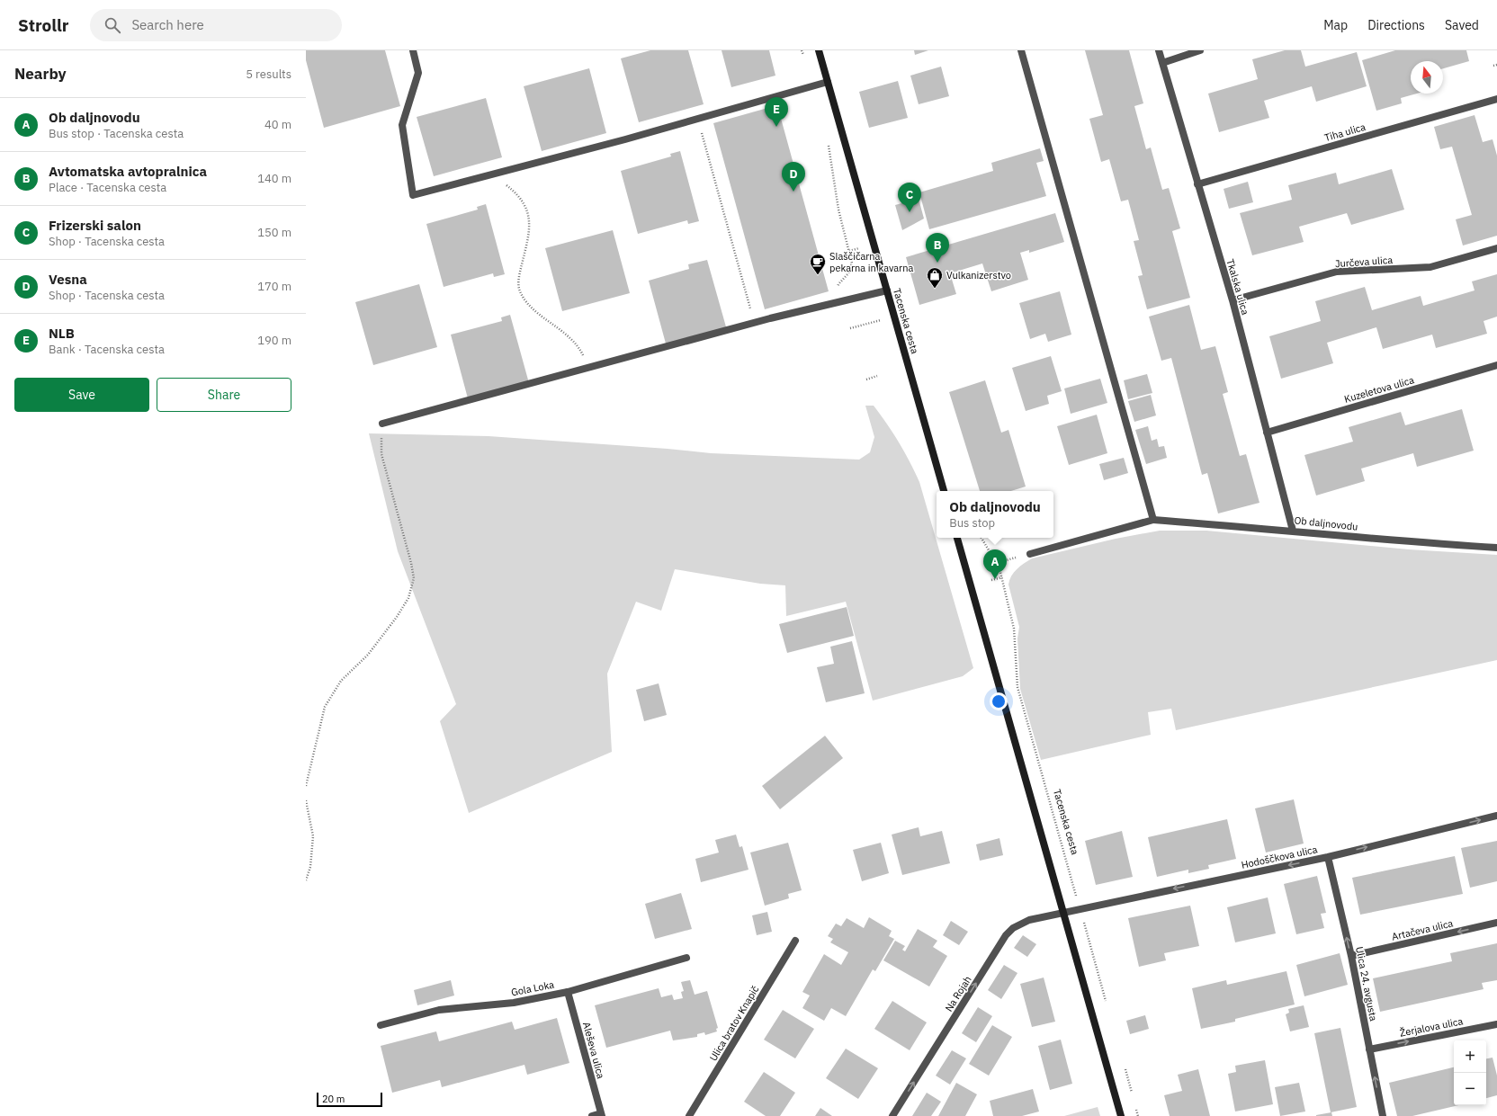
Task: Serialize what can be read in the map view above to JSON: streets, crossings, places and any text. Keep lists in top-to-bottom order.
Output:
{
  "streets": {
    "main road": ["Tacenska cesta"],
    "street": [
      "Tiha ulica",
      "Jurčeva ulica",
      "Tkalska ulica",
      "Kuzeletova ulica",
      "Ob daljnovodu",
      "Hodoščkova ulica",
      "Artačeva ulica",
      "Ulica 24. avgusta",
      "Gola Loka",
      "Na Rojah",
      "Ulica bratov Knapič",
      "Žerjalova ulica",
      "Aleševa ulica"
    ]
  },
  "crossings": [
    ["Tiha ulica", "Tkalska ulica"],
    ["Jurčeva ulica", "Tkalska ulica"],
    ["Tkalska ulica", "Kuzeletova ulica"],
    ["Tkalska ulica", "Ob daljnovodu"],
    ["Tacenska cesta", "Hodoščkova ulica"],
    ["Hodoščkova ulica", "Ulica 24. avgusta"],
    ["Hodoščkova ulica", "Na Rojah"],
    ["Artačeva ulica", "Ulica 24. avgusta"],
    ["Ulica 24. avgusta", "Žerjalova ulica"],
    ["Gola Loka", "Aleševa ulica"]
  ],
  "one_way": [
    "Artačeva ulica",
    "Ulica 24. avgusta",
    "Na Rojah",
    "Žerjalova ulica"
  ],
  "places": {
    "cafe": ["Slaščičarna pekarna in kavarna"],
    "shop": ["Vulkanizerstvo"]
  },
  "scale_bar": "20 m",
  "north": "top",
  "page": {
    "header": "Strollr",
    "search": "Search here",
    "nav": ["Map", "Directions", "Saved"],
    "heading": ["Nearby", "5 results"],
    "list": [
      {
        "mark": "A",
        "name": "Ob daljnovodu",
        "note": "Bus stop · Tacenska cesta",
        "value": "40 m"
      },
      {
        "mark": "B",
        "name": "Avtomatska avtopralnica",
        "note": "Place · Tacenska cesta",
        "value": "140 m"
      },
      {
        "mark": "C",
        "name": "Frizerski salon",
        "note": "Shop · Tacenska cesta",
        "value": "150 m"
      },
      {
        "mark": "D",
        "name": "Vesna",
        "note": "Shop · Tacenska cesta",
        "value": "170 m"
      },
      {
        "mark": "E",
        "name": "NLB",
        "note": "Bank · Tacenska cesta",
        "value": "190 m"
      }
    ],
    "pins": [
      "E",
      "D",
      "C",
      "B",
      "A"
    ],
    "buttons": ["Save", "Share"],
    "popup": ["Ob daljnovodu", "Bus stop"],
    "map_buttons": ["+", "−"],
    "scale": "20 m"
  }
}
